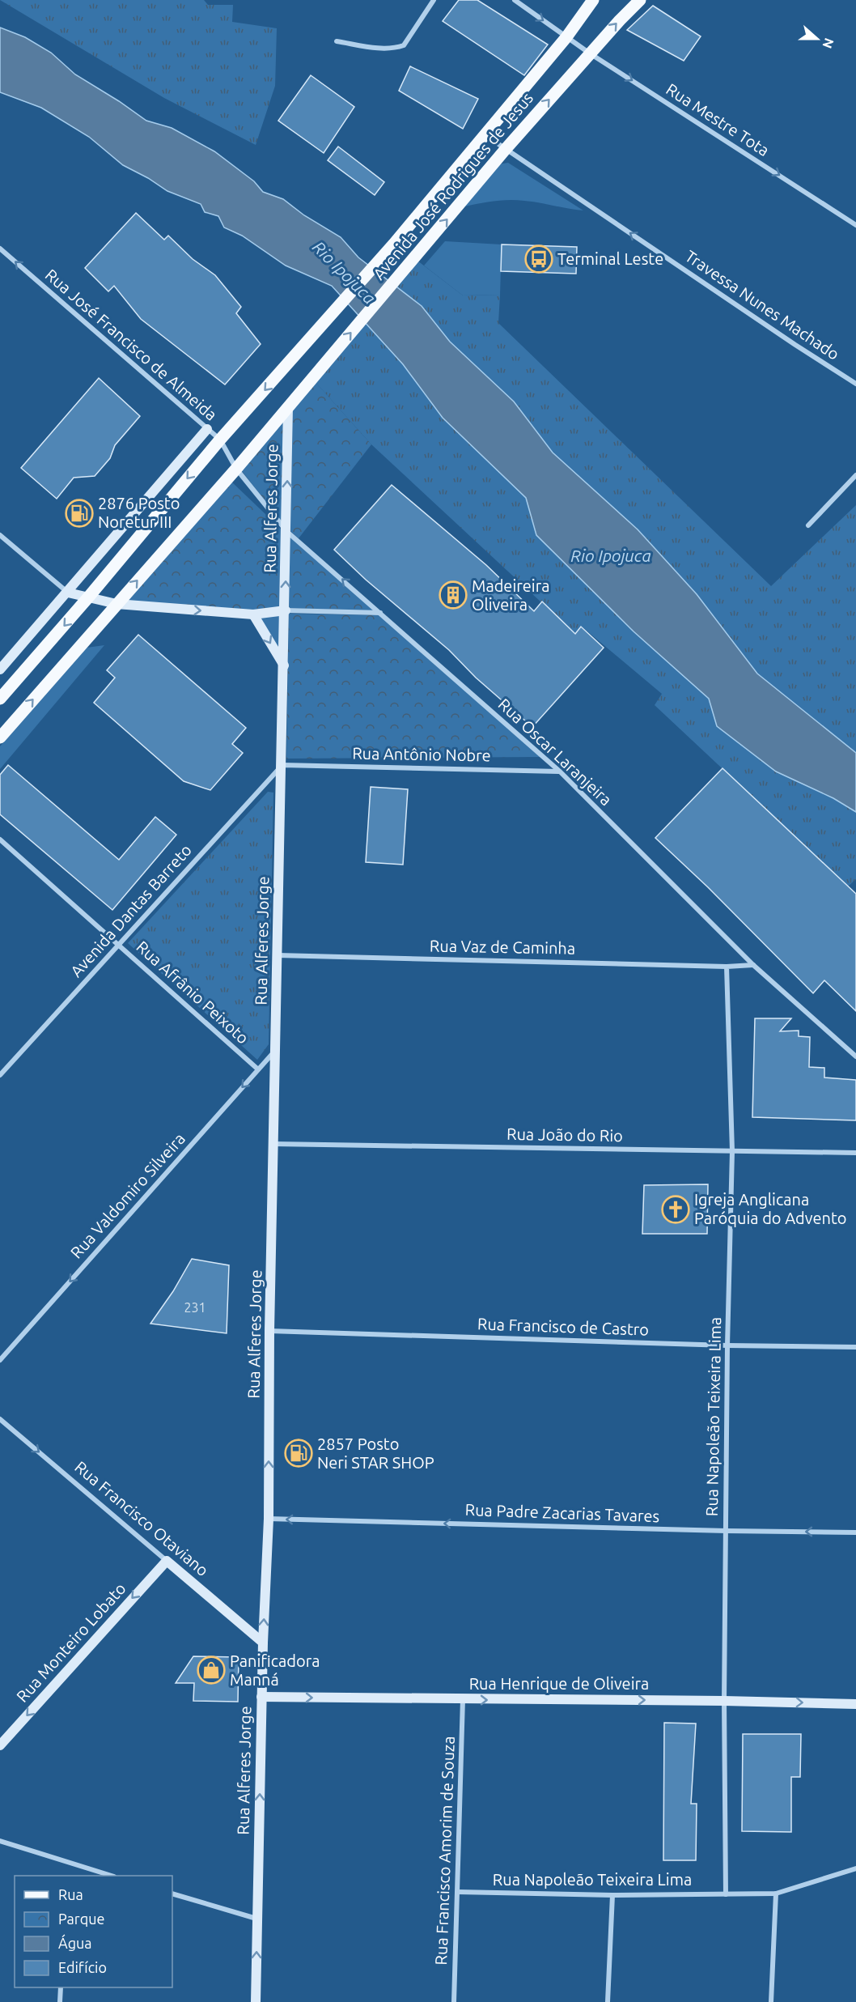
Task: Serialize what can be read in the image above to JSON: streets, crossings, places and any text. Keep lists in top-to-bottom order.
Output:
{
  "streets": {
    "main road": ["Avenida José Rodrigues de Jesus"],
    "street": [
      "Rua Mestre Tota",
      "Travessa Nunes Machado",
      "Rua José Francisco de Almeida",
      "Rua Alferes Jorge",
      "Rua Oscar Laranjeira",
      "Rua Antônio Nobre",
      "Avenida Dantas Barreto",
      "Rua Vaz de Caminha",
      "Rua Afrânio Peixoto",
      "Rua João do Rio",
      "Rua Valdomiro Silveira",
      "Rua Francisco de Castro",
      "Rua Napoleão Teixeira Lima",
      "Rua Padre Zacarias Tavares",
      "Rua Francisco Otaviano",
      "Rua Monteiro Lobato",
      "Rua Henrique de Oliveira",
      "Rua Francisco Amorim de Souza"
    ]
  },
  "crossings": [
    ["Rua Mestre Tota", "Avenida José Rodrigues de Jesus"],
    ["Avenida José Rodrigues de Jesus", "Travessa Nunes Machado"],
    ["Avenida José Rodrigues de Jesus", "Rua José Francisco de Almeida"],
    ["Avenida José Rodrigues de Jesus", "Rua Alferes Jorge"],
    ["Avenida José Rodrigues de Jesus", "Rua Oscar Laranjeira"],
    ["Rua José Francisco de Almeida", "Rua Oscar Laranjeira"],
    ["Rua Alferes Jorge", "Rua Oscar Laranjeira"],
    ["Rua Alferes Jorge", "Rua Antônio Nobre"],
    ["Rua Alferes Jorge", "Avenida Dantas Barreto"],
    ["Rua Alferes Jorge", "Rua Vaz de Caminha"],
    ["Rua Alferes Jorge", "Rua João do Rio"],
    ["Rua Alferes Jorge", "Rua Valdomiro Silveira"],
    ["Rua Alferes Jorge", "Rua Francisco de Castro"],
    ["Rua Alferes Jorge", "Rua Padre Zacarias Tavares"],
    ["Rua Alferes Jorge", "Rua Francisco Otaviano"],
    ["Rua Alferes Jorge", "Rua Henrique de Oliveira"],
    ["Rua Oscar Laranjeira", "Rua Antônio Nobre"],
    ["Rua Antônio Nobre", "Avenida Dantas Barreto"],
    ["Avenida Dantas Barreto", "Rua Afrânio Peixoto"],
    ["Rua Vaz de Caminha", "Rua Napoleão Teixeira Lima"],
    ["Rua Afrânio Peixoto", "Rua Valdomiro Silveira"],
    ["Rua João do Rio", "Rua Napoleão Teixeira Lima"],
    ["Rua Francisco de Castro", "Rua Napoleão Teixeira Lima"],
    ["Rua Napoleão Teixeira Lima", "Rua Padre Zacarias Tavares"],
    ["Rua Napoleão Teixeira Lima", "Rua Henrique de Oliveira"],
    ["Rua Napoleão Teixeira Lima", "Rua Francisco Amorim de Souza"],
    ["Rua Francisco Otaviano", "Rua Monteiro Lobato"],
    ["Rua Henrique de Oliveira", "Rua Francisco Amorim de Souza"]
  ],
  "one_way": [
    "Rua Mestre Tota",
    "Travessa Nunes Machado",
    "Rua José Francisco de Almeida",
    "Rua Alferes Jorge",
    "Rua Valdomiro Silveira",
    "Rua Padre Zacarias Tavares",
    "Rua Francisco Otaviano",
    "Rua Monteiro Lobato",
    "Rua Henrique de Oliveira"
  ],
  "water": ["Rio Ipojuca"],
  "places": {
    "bus stop": ["Terminal Leste"],
    "fuel station": ["2876 Posto Noretur III", "2857 Posto Neri STAR SHOP"],
    "building": ["Madeireira Oliveira"],
    "church": ["Igreja Anglicana Paróquia do Advento"],
    "shop": ["Panificadora Manná"]
  },
  "house_numbers": ["231"],
  "legend": [
    "Rua",
    "Parque",
    "Água",
    "Edifício"
  ],
  "north": "right"
}
